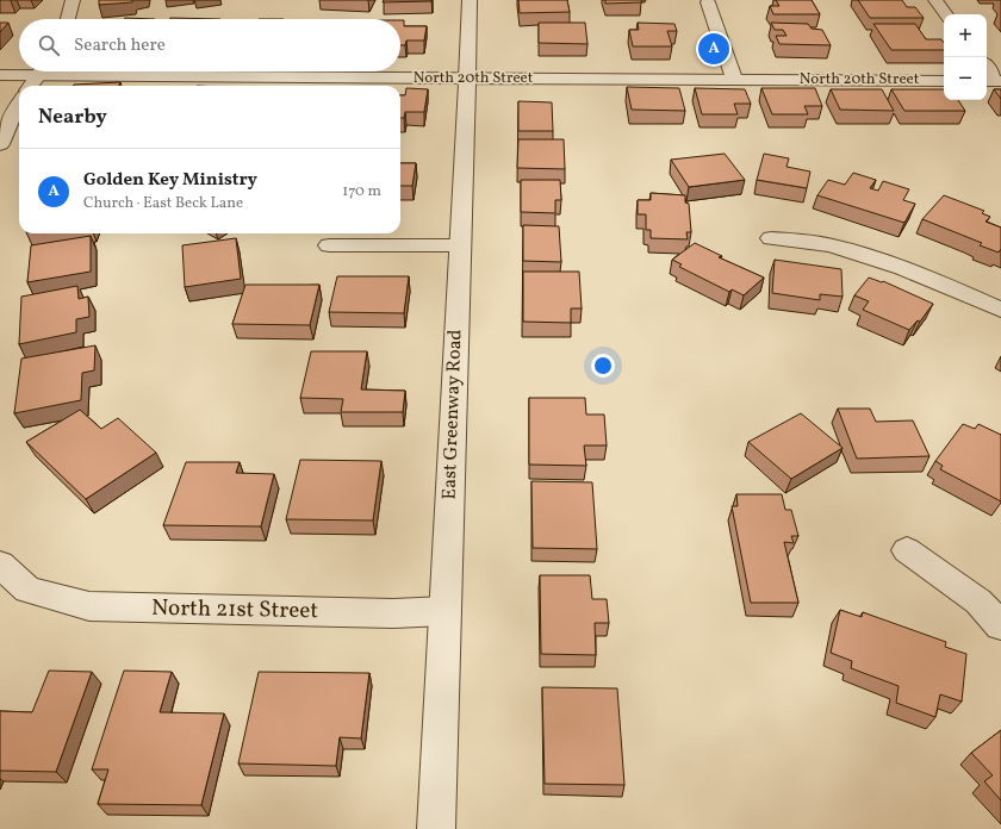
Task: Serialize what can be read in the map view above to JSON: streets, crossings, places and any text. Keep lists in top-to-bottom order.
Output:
{
  "streets": {
    "street": ["North 20th Street", "East Greenway Road", "North 21st Street"]
  },
  "crossings": [
    ["North 20th Street", "East Greenway Road"],
    ["East Greenway Road", "North 21st Street"]
  ],
  "page": {
    "map_buttons": ["+", "−"],
    "search": "Search here",
    "pins": "A",
    "heading": "Nearby",
    "list": [
      {
        "mark": "A",
        "name": "Golden Key Ministry",
        "note": "Church · East Beck Lane",
        "value": "170 m"
      }
    ]
  }
}
